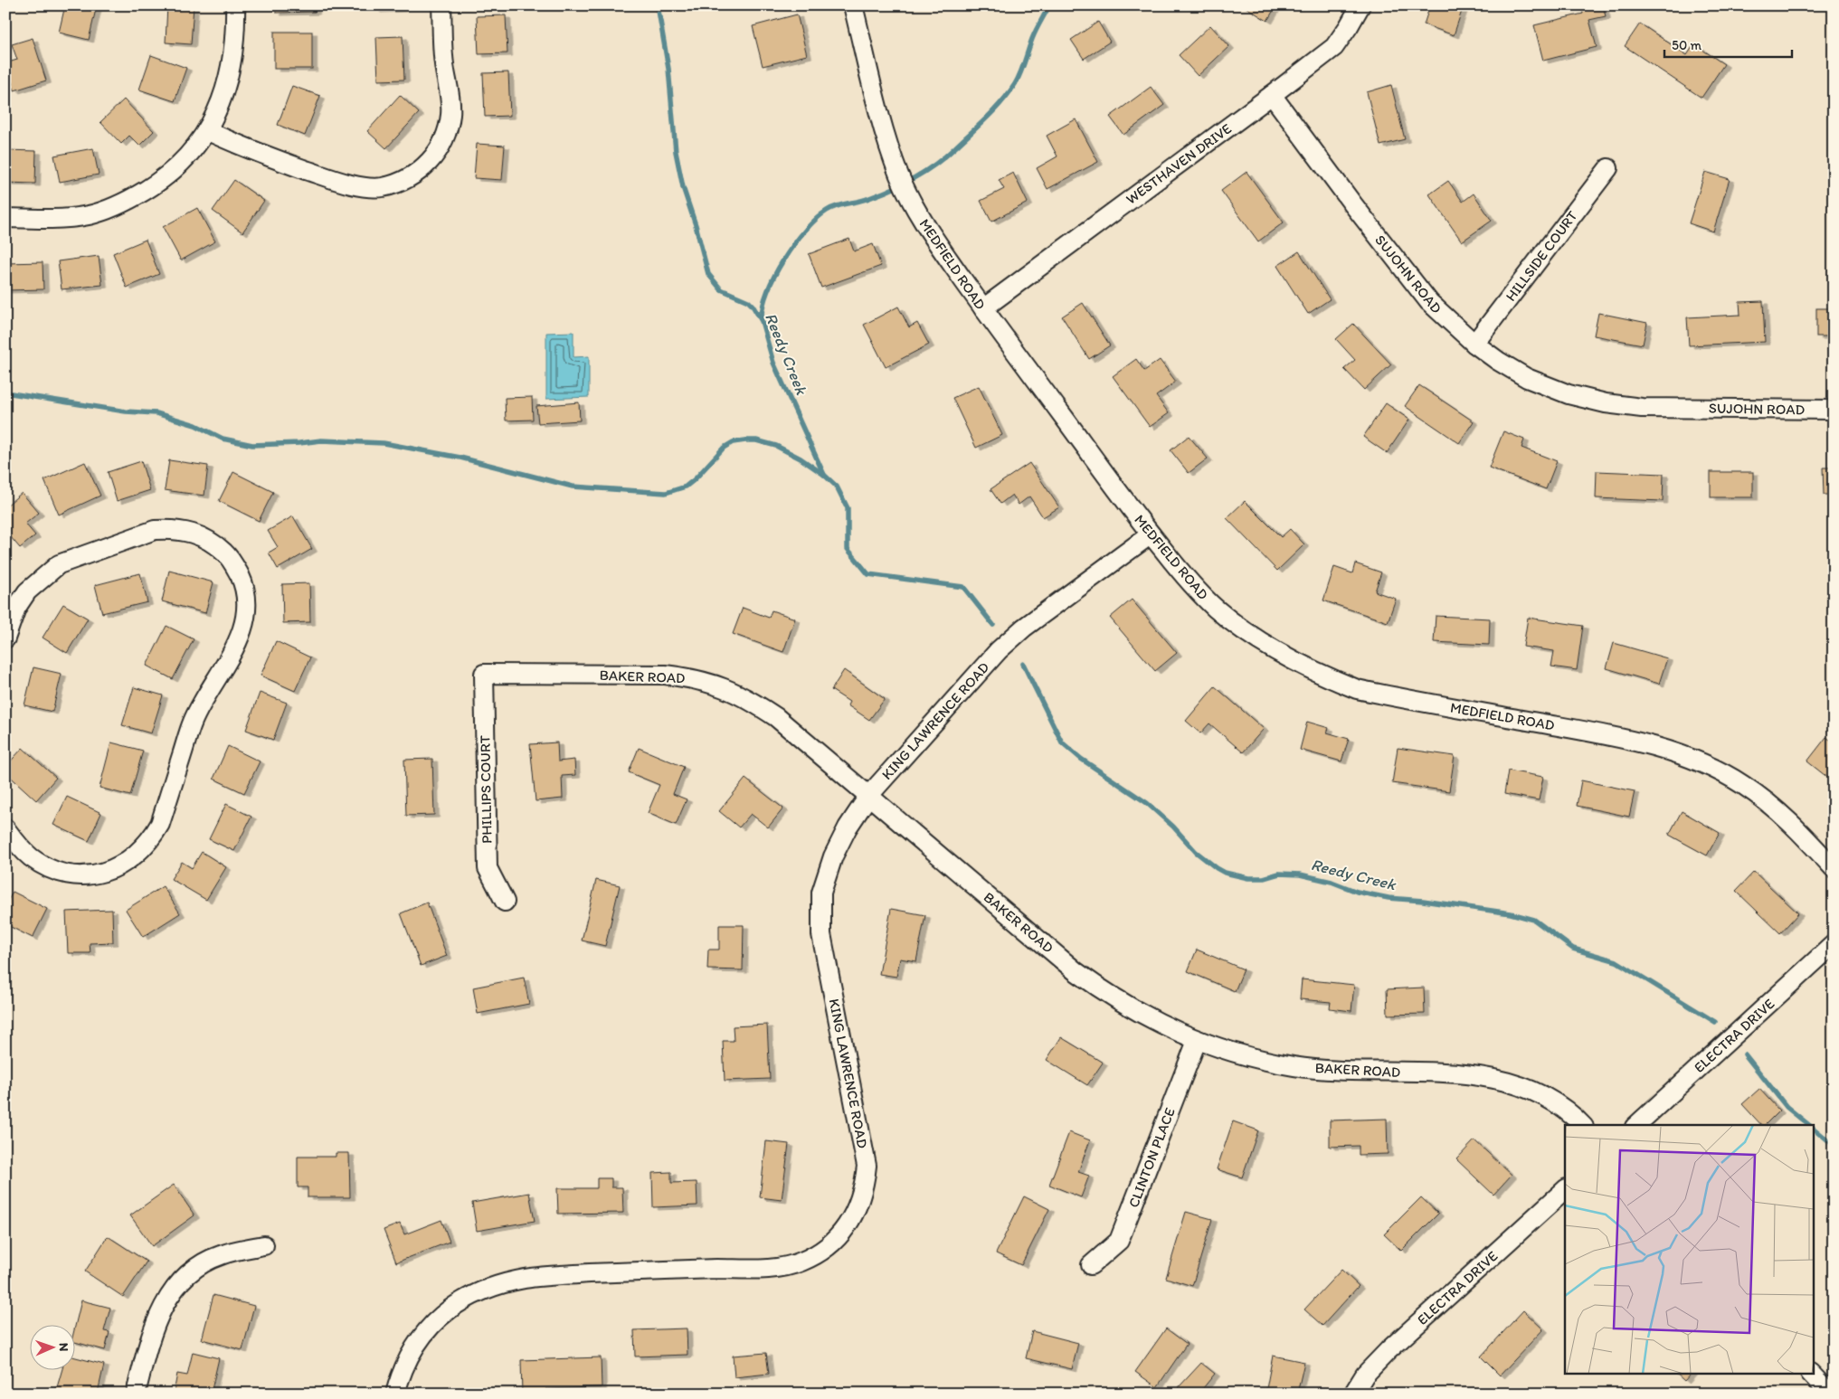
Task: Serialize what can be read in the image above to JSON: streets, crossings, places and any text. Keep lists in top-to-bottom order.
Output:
{
  "streets": {
    "street": [
      "WESTHAVEN DRIVE",
      "HILLSIDE COURT",
      "MEDFIELD ROAD",
      "SUJOHN ROAD",
      "BAKER ROAD",
      "KING LAWRENCE ROAD",
      "PHILLIPS COURT",
      "ELECTRA DRIVE",
      "CLINTON PLACE"
    ]
  },
  "crossings": [
    ["WESTHAVEN DRIVE", "MEDFIELD ROAD"],
    ["WESTHAVEN DRIVE", "SUJOHN ROAD"],
    ["HILLSIDE COURT", "SUJOHN ROAD"],
    ["MEDFIELD ROAD", "KING LAWRENCE ROAD"],
    ["BAKER ROAD", "KING LAWRENCE ROAD"],
    ["BAKER ROAD", "PHILLIPS COURT"],
    ["BAKER ROAD", "CLINTON PLACE"]
  ],
  "water": ["Reedy Creek"],
  "scale_bar": "50 m",
  "north": "right"
}
